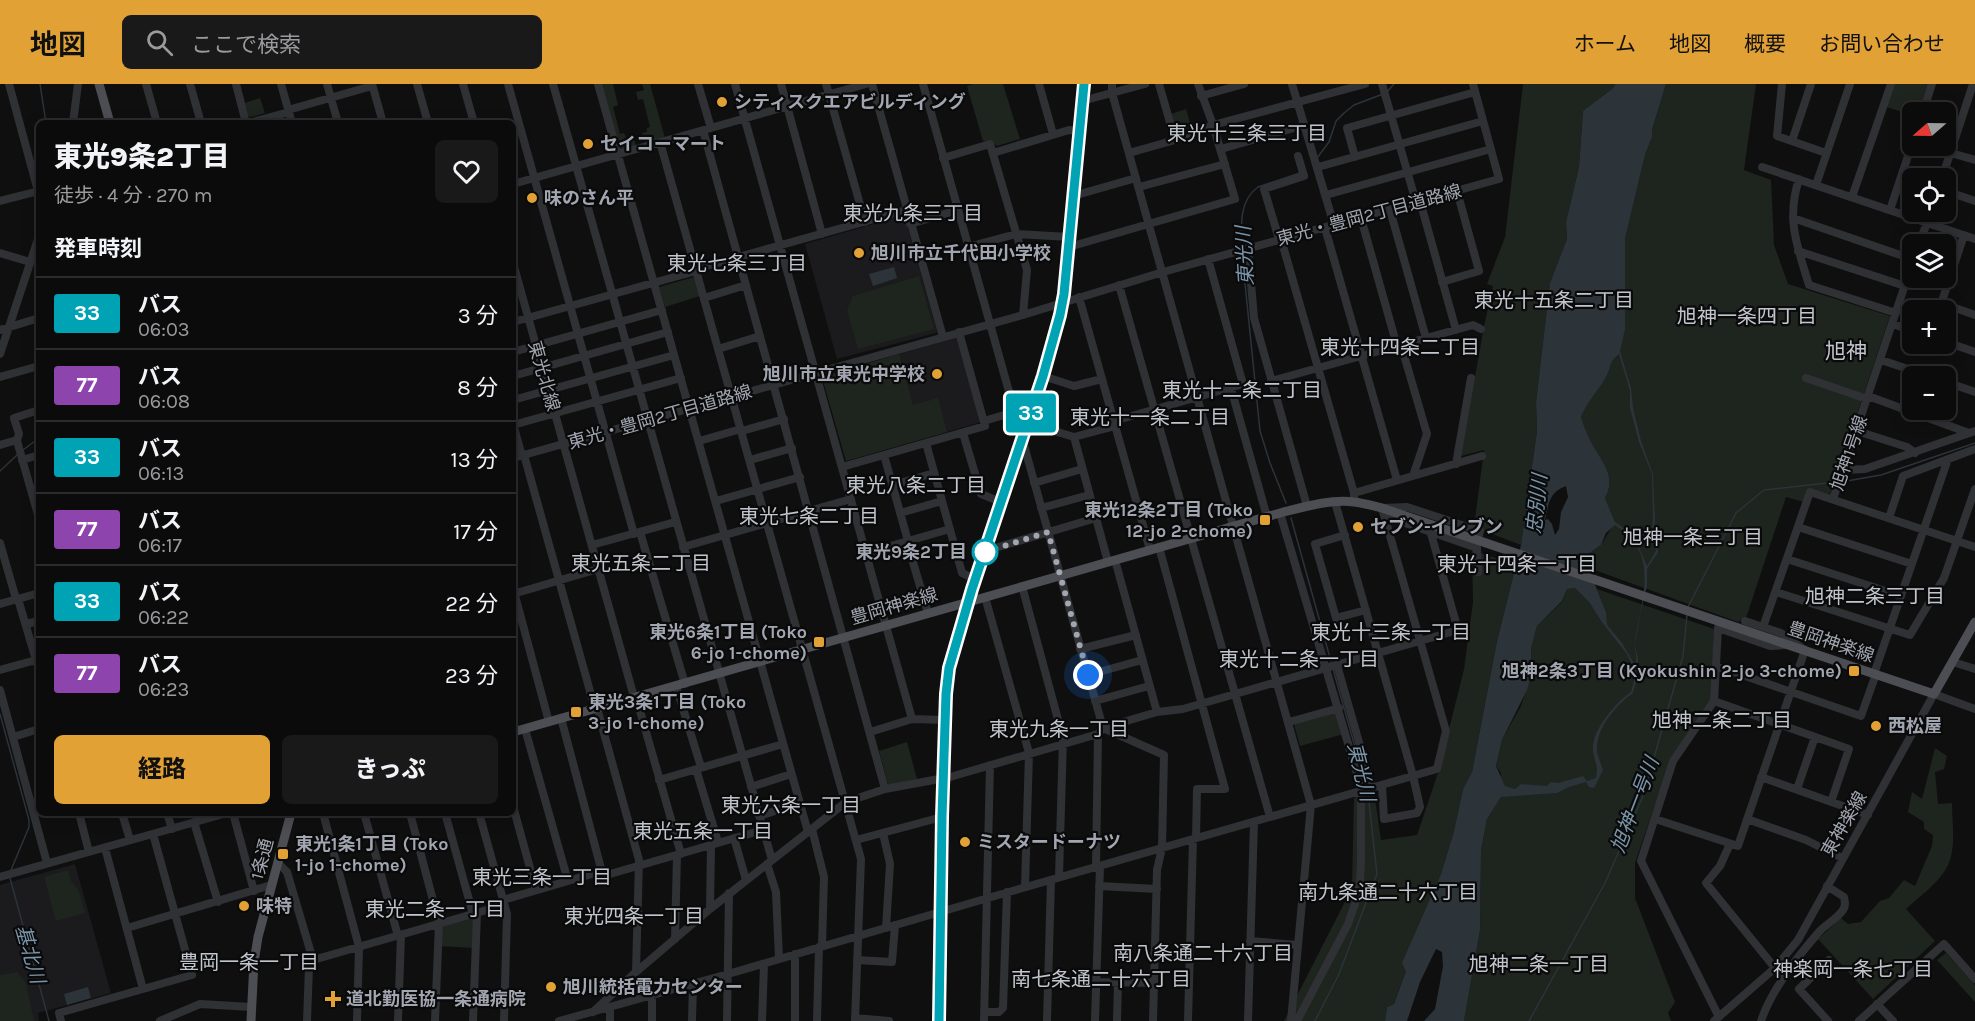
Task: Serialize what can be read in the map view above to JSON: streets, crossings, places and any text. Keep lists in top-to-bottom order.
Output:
{
  "streets": {
    "main road": ["豊岡神楽線", "東神楽線", "1条通"],
    "street": ["東光・豊岡2丁目道路線", "東光北線", "旭神1号線"]
  },
  "crossings": [
    ["東光・豊岡2丁目道路線", "東光北線"],
    ["東光北線", "豊岡神楽線"],
    ["豊岡神楽線", "東神楽線"]
  ],
  "districts": [
    "東光十三条三丁目",
    "東光九条三丁目",
    "東光七条三丁目",
    "東光十五条二丁目",
    "旭神一条四丁目",
    "東光十四条二丁目",
    "旭神",
    "東光十二条二丁目",
    "東光十一条二丁目",
    "東光八条二丁目",
    "東光七条二丁目",
    "旭神一条三丁目",
    "東光五条二丁目",
    "東光十四条一丁目",
    "旭神二条三丁目",
    "東光十三条一丁目",
    "東光十二条一丁目",
    "旭神二条二丁目",
    "東光九条一丁目",
    "東光六条一丁目",
    "東光五条一丁目",
    "東光三条一丁目",
    "南九条通二十六丁目",
    "東光二条一丁目",
    "東光四条一丁目",
    "南八条通二十六丁目",
    "豊岡一条一丁目",
    "旭神二条一丁目",
    "神楽岡一条七丁目",
    "南七条通二十六丁目"
  ],
  "water": [
    "東光川",
    "忠別川",
    "旭神一号川",
    "基北川"
  ],
  "places": {
    "other": [
      "シティスクエアビルディング",
      "セイコーマート",
      "味のさん平",
      "旭川市立千代田小学校",
      "旭川市立東光中学校",
      "セブン-イレブン",
      "東光9条2丁目",
      "西松屋",
      "ミスタードーナツ",
      "味特",
      "旭川統括電力センター"
    ],
    "transit": [
      "東光12条2丁目 (Toko 12-jo 2-chome)",
      "東光6条1丁目 (Toko 6-jo 1-chome)",
      "旭神2条3丁目 (Kyokushin 2-jo 3-chome)",
      "東光3条1丁目 (Toko 3-jo 1-chome)",
      "東光1条1丁目 (Toko 1-jo 1-chome)"
    ],
    "health": ["道北勤医協一条通病院"]
  },
  "lines": ["bus line 33"],
  "north": "left",
  "page": {
    "header": "地図",
    "search": "ここで検索",
    "nav": [
      "ホーム",
      "地図",
      "概要",
      "お問い合わせ"
    ],
    "on_map": "33",
    "map_buttons": ["+", "−"],
    "heading": [
      ["東光9条2丁目", "徒歩 · 4 分 · 270 m"],
      "発車時刻"
    ],
    "list": [
      {
        "mark": "33",
        "name": "バス",
        "note": "06:03",
        "value": "3 分"
      },
      {
        "mark": "77",
        "name": "バス",
        "note": "06:08",
        "value": "8 分"
      },
      {
        "mark": "33",
        "name": "バス",
        "note": "06:13",
        "value": "13 分"
      },
      {
        "mark": "77",
        "name": "バス",
        "note": "06:17",
        "value": "17 分"
      },
      {
        "mark": "33",
        "name": "バス",
        "note": "06:22",
        "value": "22 分"
      },
      {
        "mark": "77",
        "name": "バス",
        "note": "06:23",
        "value": "23 分"
      }
    ],
    "buttons": ["経路", "きっぷ"]
  }
}
